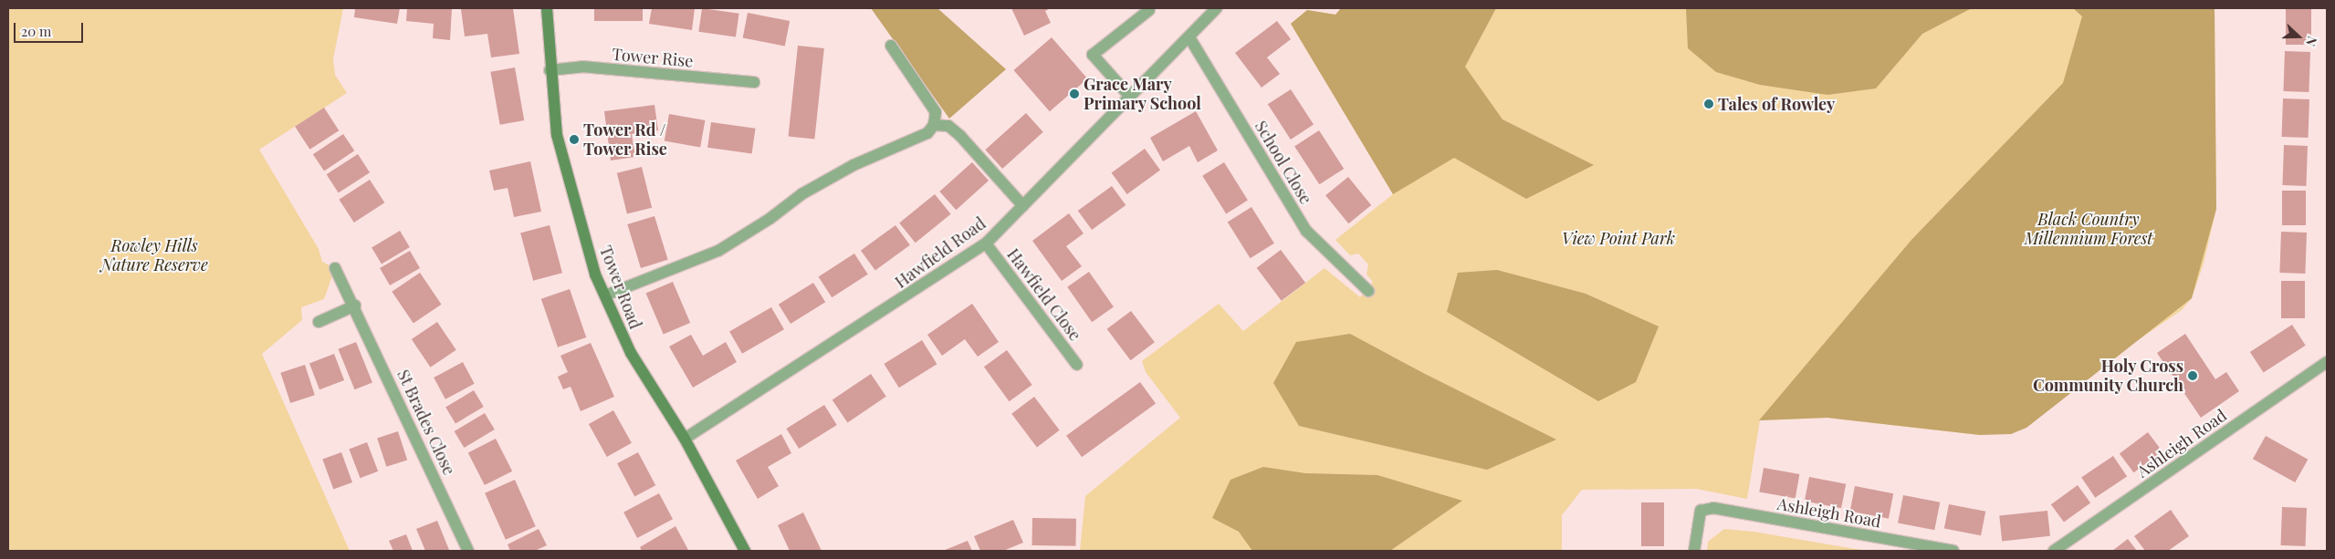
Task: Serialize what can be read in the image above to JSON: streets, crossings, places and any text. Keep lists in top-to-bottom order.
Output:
{
  "streets": {
    "street": [
      "Tower Rise",
      "School Close",
      "Hawfield Road",
      "Tower Road",
      "Hawfield Close",
      "St Brades Close",
      "Ashleigh Road"
    ]
  },
  "crossings": [
    ["Tower Rise", "Tower Road"],
    ["School Close", "Hawfield Road"],
    ["Hawfield Road", "Tower Road"],
    ["Hawfield Road", "Hawfield Close"]
  ],
  "parks": ["Black Country Millennium Forest", "View Point Park", "Rowley Hills Nature Reserve"],
  "places": [
    "Grace Mary Primary School",
    "Tales of Rowley",
    "Tower Rd / Tower Rise",
    "Holy Cross Community Church"
  ],
  "scale_bar": "20 m",
  "north": "right"
}
